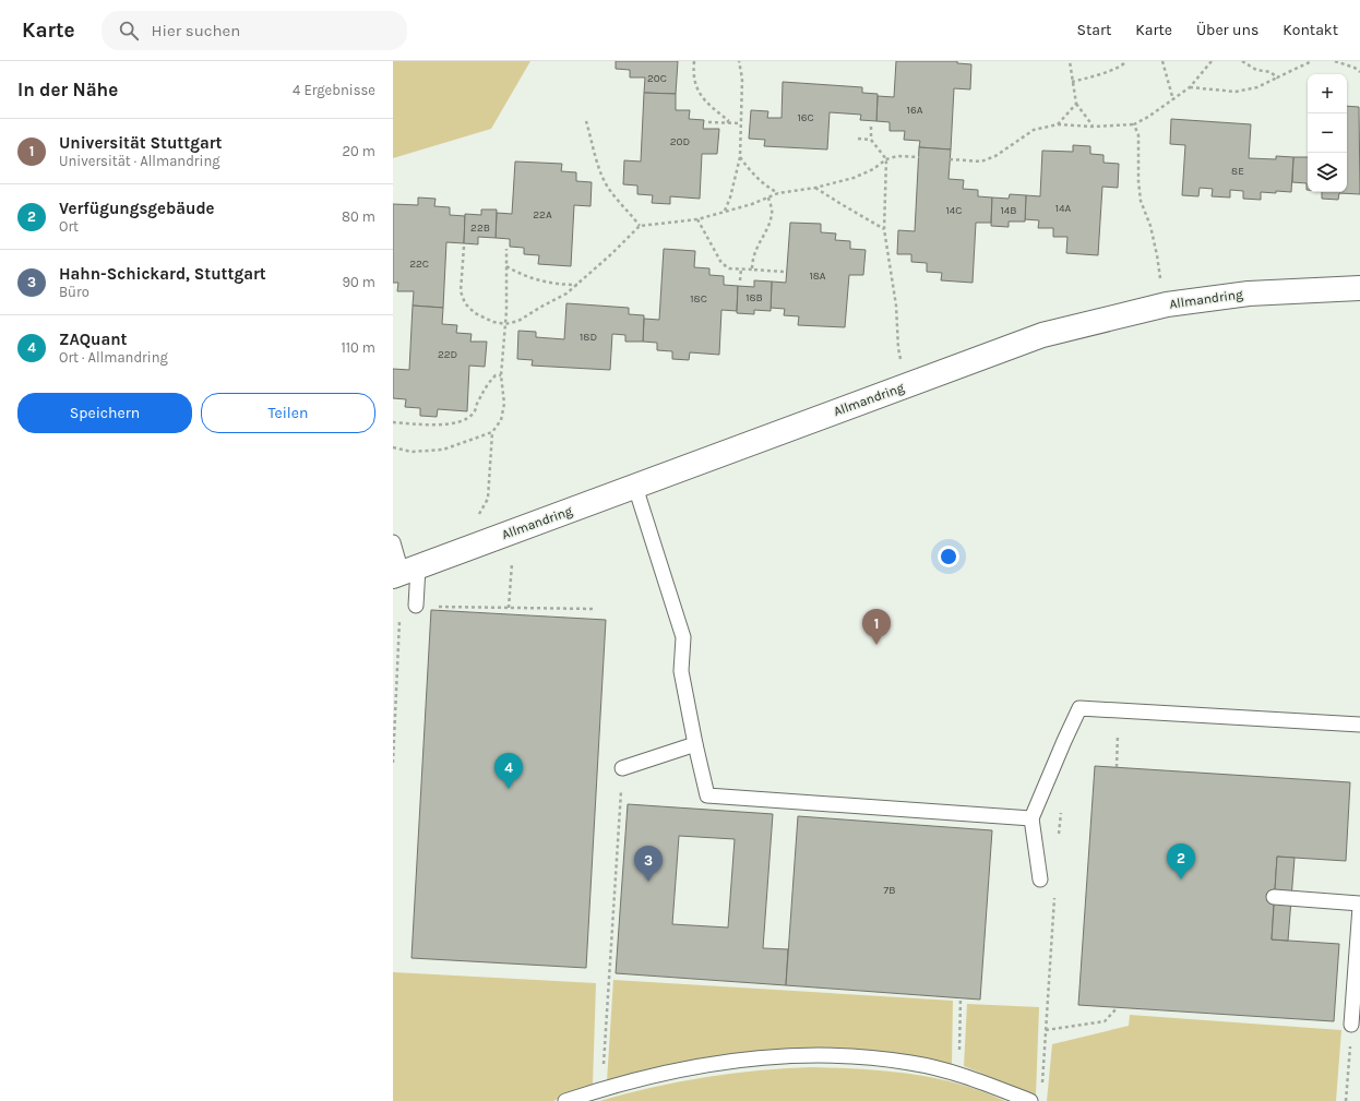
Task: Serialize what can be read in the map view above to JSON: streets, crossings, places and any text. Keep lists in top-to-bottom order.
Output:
{
  "streets": {
    "street": ["Allmandring"]
  },
  "house_numbers": [
    "20C",
    "16A",
    "16C",
    "20D",
    "8E",
    "14A",
    "14C",
    "14B",
    "22A",
    "22B",
    "22C",
    "18A",
    "18B",
    "18C",
    "18D",
    "22D",
    "7B"
  ],
  "page": {
    "header": "Karte",
    "search": "Hier suchen",
    "nav": [
      "Start",
      "Karte",
      "Über uns",
      "Kontakt"
    ],
    "heading": ["In der Nähe", "4 Ergebnisse"],
    "map_buttons": ["+", "−"],
    "list": [
      {
        "mark": "1",
        "name": "Universität Stuttgart",
        "note": "Universität · Allmandring",
        "value": "20 m"
      },
      {
        "mark": "2",
        "name": "Verfügungsgebäude",
        "note": "Ort",
        "value": "80 m"
      },
      {
        "mark": "3",
        "name": "Hahn-Schickard, Stuttgart",
        "note": "Büro",
        "value": "90 m"
      },
      {
        "mark": "4",
        "name": "ZAQuant",
        "note": "Ort · Allmandring",
        "value": "110 m"
      }
    ],
    "buttons": ["Speichern", "Teilen"],
    "pins": [
      "1",
      "4",
      "2",
      "3"
    ]
  }
}
